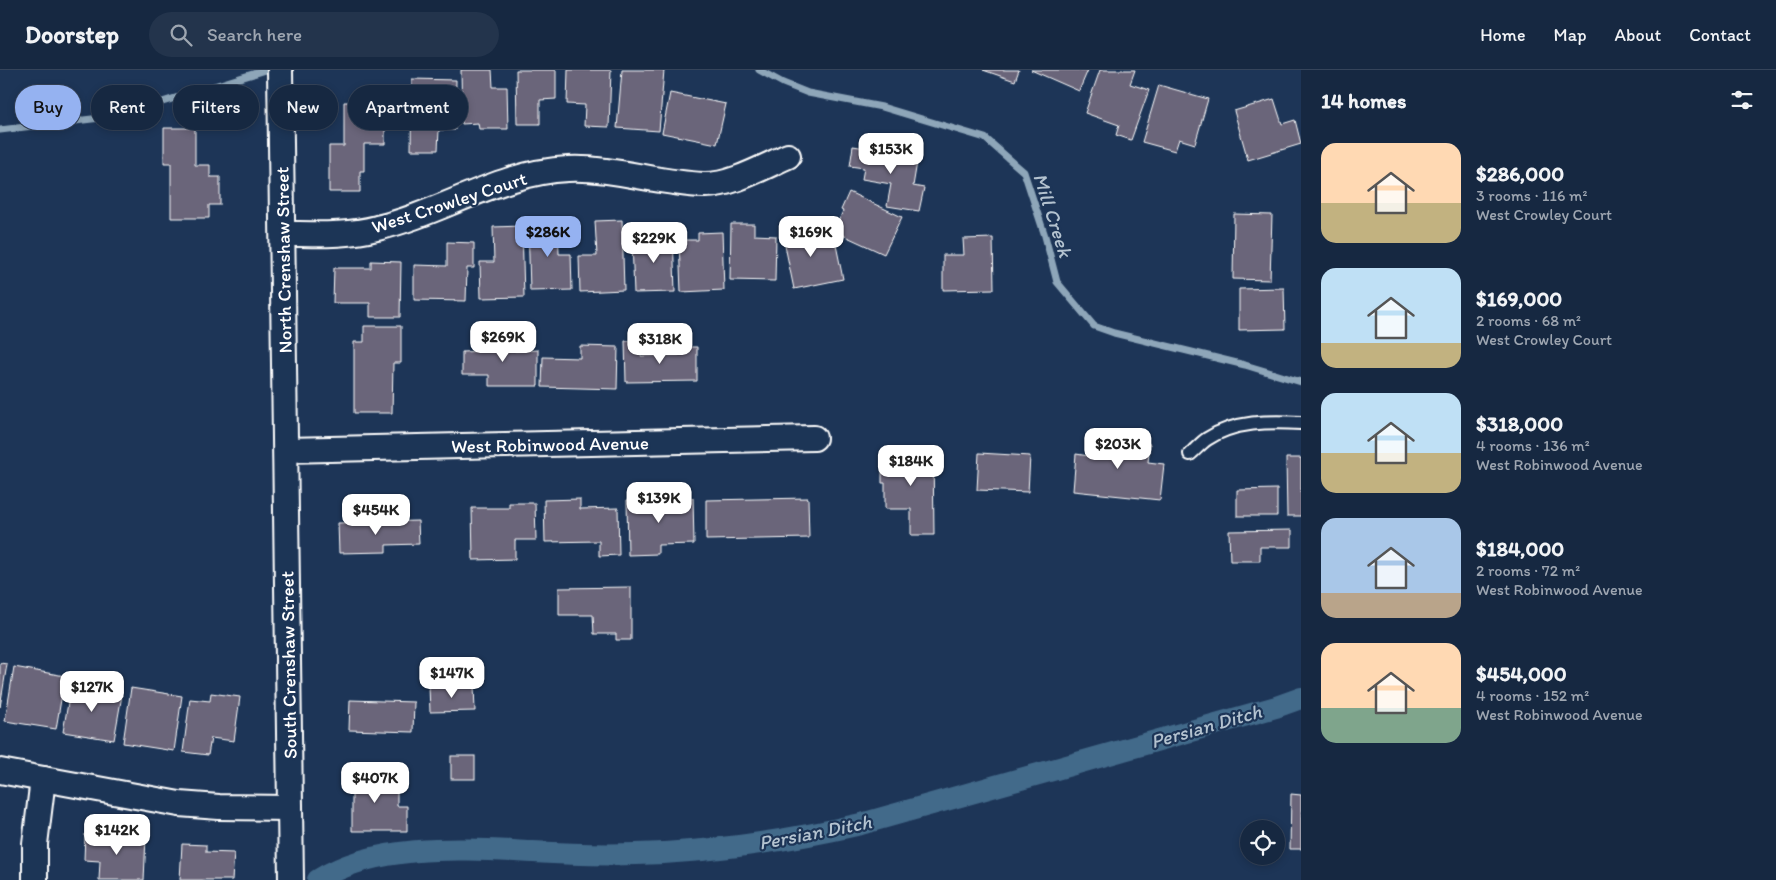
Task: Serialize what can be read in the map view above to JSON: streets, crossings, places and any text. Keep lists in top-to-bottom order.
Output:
{
  "streets": {
    "street": [
      "West Crowley Court",
      "North Crenshaw Street",
      "West Robinwood Avenue",
      "South Crenshaw Street"
    ]
  },
  "crossings": [
    ["West Crowley Court", "North Crenshaw Street"],
    ["North Crenshaw Street", "West Robinwood Avenue"],
    ["North Crenshaw Street", "South Crenshaw Street"],
    ["West Robinwood Avenue", "South Crenshaw Street"]
  ],
  "water": ["Mill Creek", "Persian Ditch"],
  "page": {
    "header": "Doorstep",
    "search": "Search here",
    "nav": [
      "Home",
      "Map",
      "About",
      "Contact"
    ],
    "heading": "14 homes",
    "chip": [
      "Buy",
      "Rent",
      "Filters",
      "New",
      "Apartment"
    ],
    "list": [
      {
        "name": "$286,000",
        "note": "3 rooms · 116 m² · West Crowley Court"
      },
      {
        "name": "$169,000",
        "note": "2 rooms · 68 m² · West Crowley Court"
      },
      {
        "name": "$318,000",
        "note": "4 rooms · 136 m² · West Robinwood Avenue"
      },
      {
        "name": "$184,000",
        "note": "2 rooms · 72 m² · West Robinwood Avenue"
      },
      {
        "name": "$454,000",
        "note": "4 rooms · 152 m² · West Robinwood Avenue"
      }
    ],
    "price": [
      "$153K",
      "$286K",
      "$169K",
      "$229K",
      "$269K",
      "$318K",
      "$203K",
      "$184K",
      "$139K",
      "$454K",
      "$147K",
      "$127K",
      "$407K",
      "$142K"
    ]
  }
}
